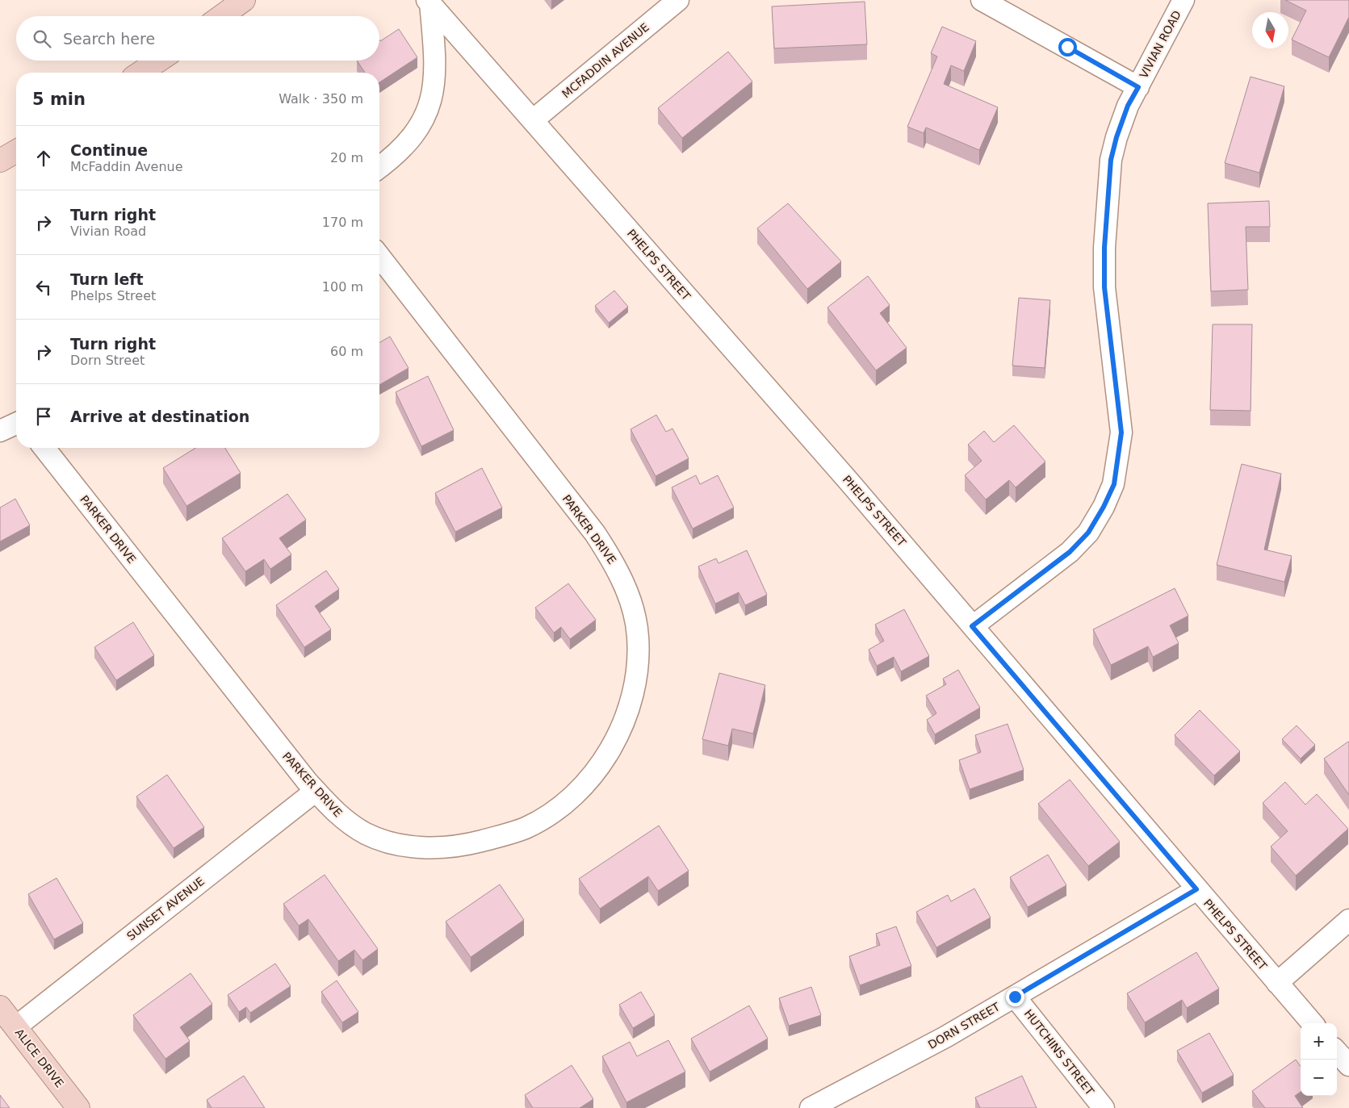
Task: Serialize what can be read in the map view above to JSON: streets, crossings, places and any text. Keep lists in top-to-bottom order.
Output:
{
  "streets": {
    "main road": ["ALICE DRIVE"],
    "street": [
      "VIVIAN ROAD",
      "MCFADDIN AVENUE",
      "PHELPS STREET",
      "PARKER DRIVE",
      "SUNSET AVENUE",
      "DORN STREET",
      "HUTCHINS STREET"
    ]
  },
  "crossings": [
    ["VIVIAN ROAD", "PHELPS STREET"],
    ["MCFADDIN AVENUE", "PHELPS STREET"],
    ["PHELPS STREET", "DORN STREET"],
    ["PARKER DRIVE", "SUNSET AVENUE"],
    ["SUNSET AVENUE", "ALICE DRIVE"],
    ["DORN STREET", "HUTCHINS STREET"]
  ],
  "north": "bottom",
  "page": {
    "search": "Search here",
    "heading": ["5 min", "Walk · 350 m"],
    "list": [
      ["Continue", "McFaddin Avenue", "20 m"],
      ["Turn right", "Vivian Road", "170 m"],
      ["Turn left", "Phelps Street", "100 m"],
      ["Turn right", "Dorn Street", "60 m"],
      "Arrive at destination"
    ],
    "map_buttons": ["+", "−"]
  }
}
